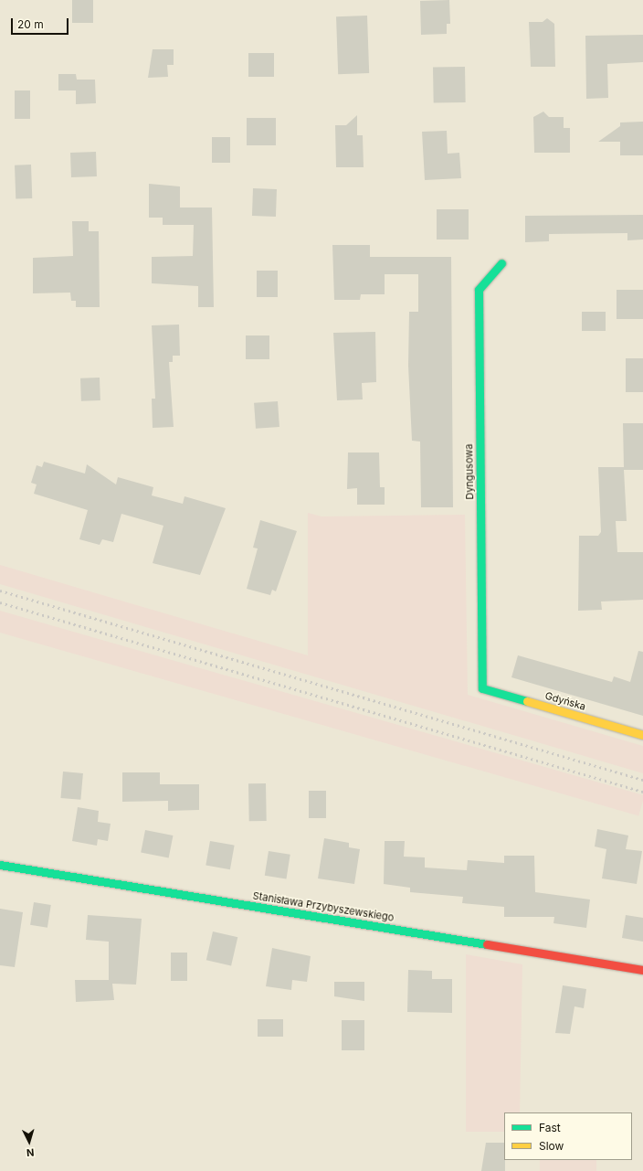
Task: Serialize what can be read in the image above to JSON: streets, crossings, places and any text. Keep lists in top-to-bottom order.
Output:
{
  "streets": {
    "street": ["Dyngusowa", "Gdyńska", "Stanisława Przybyszewskiego"]
  },
  "crossings": [
    ["Dyngusowa", "Gdyńska"]
  ],
  "legend": ["Fast", "Slow"],
  "scale_bar": "20 m",
  "north": "bottom"
}
